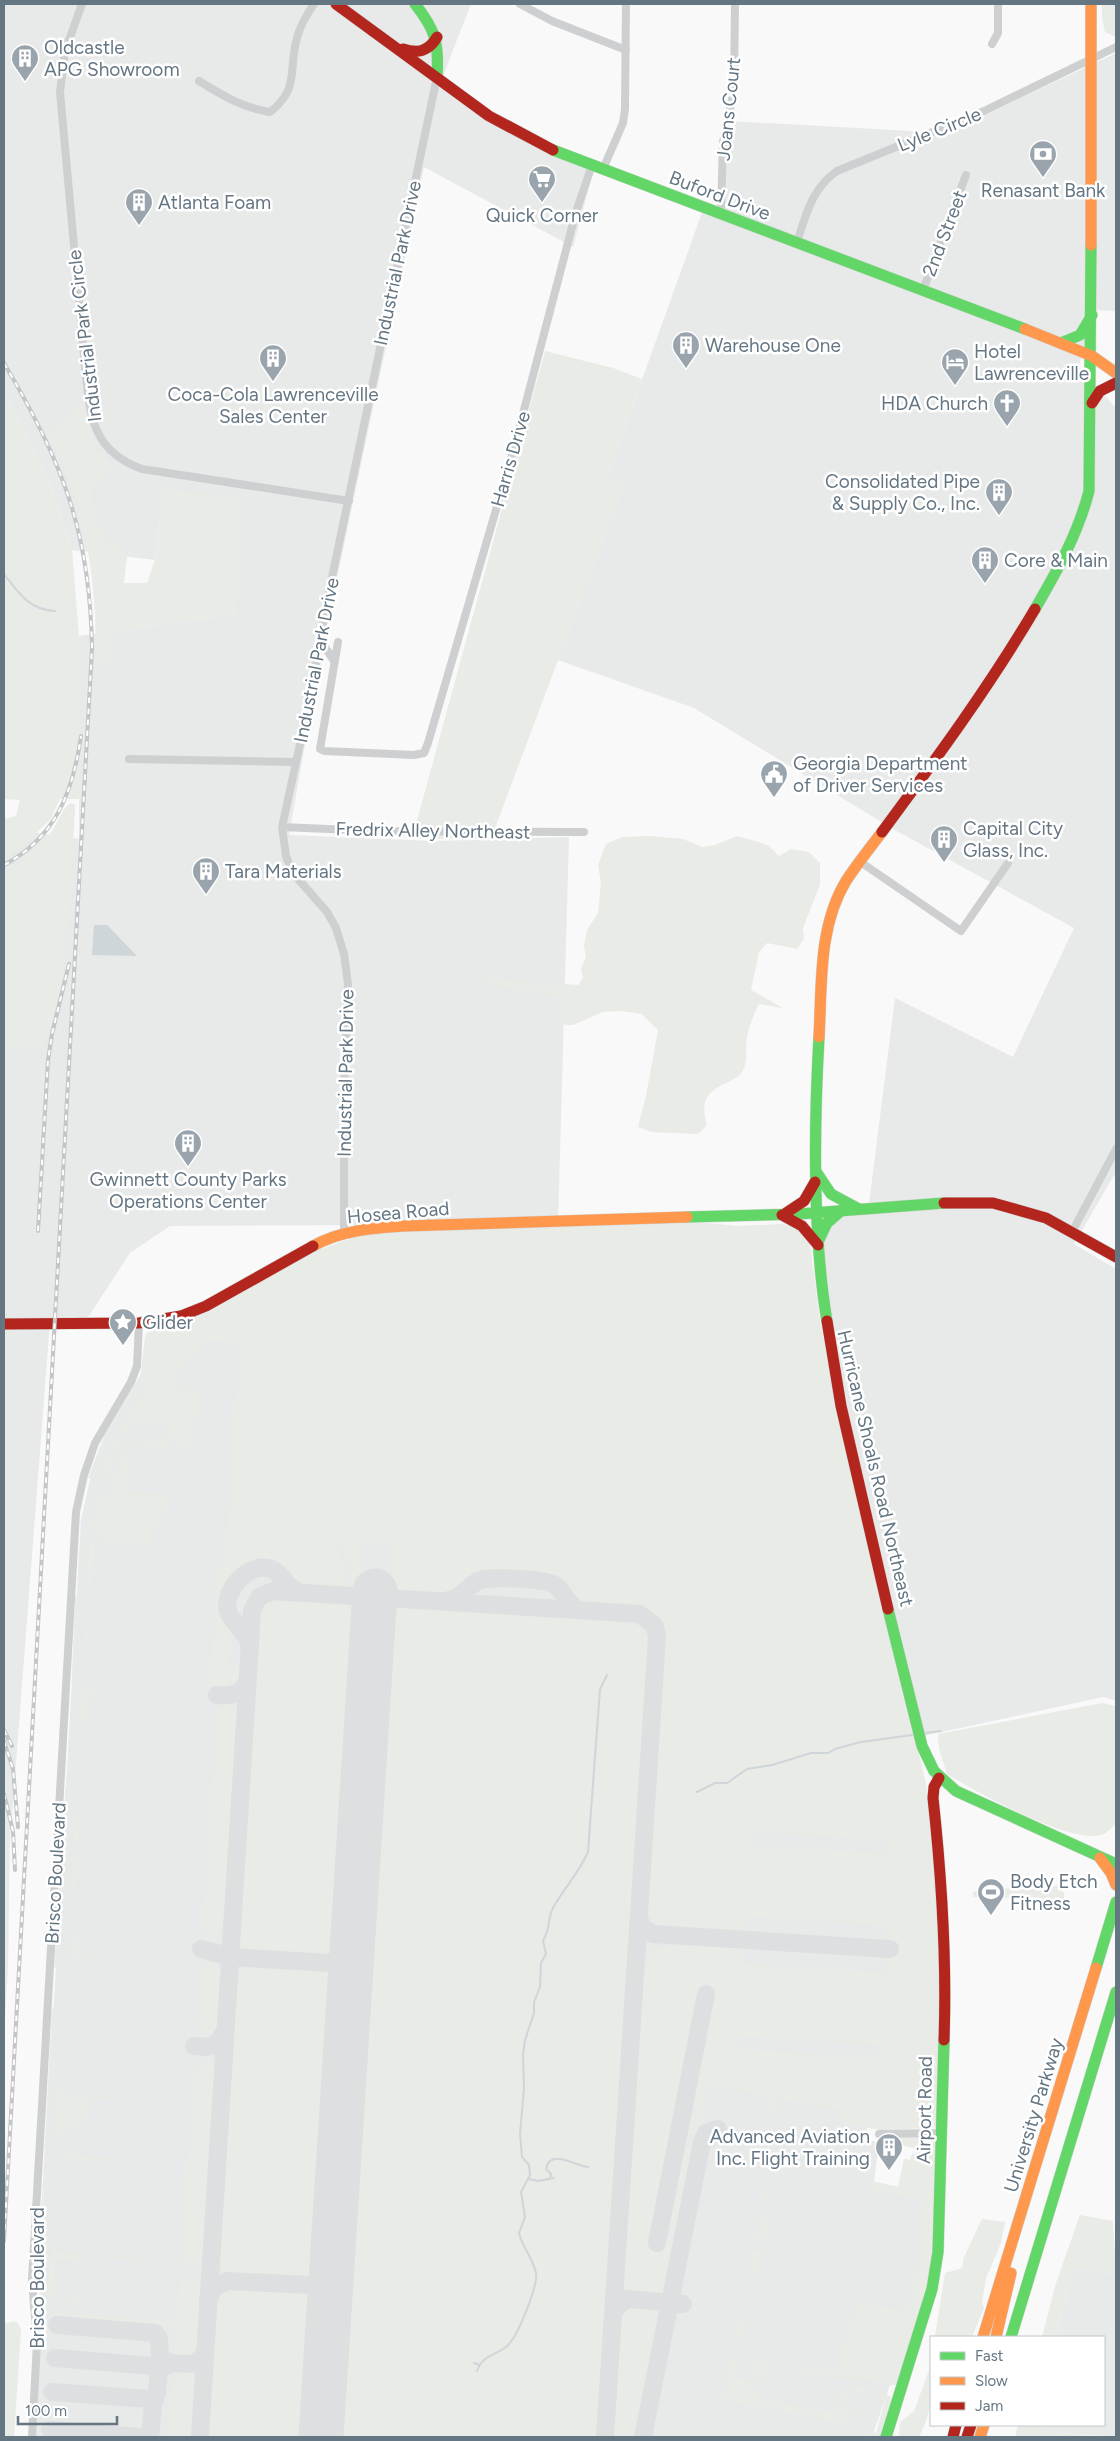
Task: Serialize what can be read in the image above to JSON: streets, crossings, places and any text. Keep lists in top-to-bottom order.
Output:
{
  "streets": {
    "main road": [
      "Buford Drive",
      "Hosea Road",
      "Hurricane Shoals Road Northeast",
      "Airport Road",
      "University Parkway"
    ],
    "street": [
      "Joans Court",
      "Lyle Circle",
      "2nd Street",
      "Industrial Park Drive",
      "Industrial Park Circle",
      "Harris Drive",
      "Fredrix Alley Northeast",
      "Brisco Boulevard"
    ]
  },
  "crossings": [
    ["Joans Court", "Buford Drive"],
    ["Lyle Circle", "Buford Drive"],
    ["Lyle Circle", "Hurricane Shoals Road Northeast"],
    ["Buford Drive", "2nd Street"],
    ["Buford Drive", "Industrial Park Drive"],
    ["Buford Drive", "Harris Drive"],
    ["Buford Drive", "Hurricane Shoals Road Northeast"],
    ["Industrial Park Drive", "Industrial Park Circle"],
    ["Industrial Park Drive", "Fredrix Alley Northeast"],
    ["Industrial Park Drive", "Hosea Road"],
    ["Hosea Road", "Hurricane Shoals Road Northeast"],
    ["Hosea Road", "Brisco Boulevard"],
    ["Hurricane Shoals Road Northeast", "Airport Road"]
  ],
  "places": {
    "building": [
      "Oldcastle APG Showroom",
      "Atlanta Foam",
      "Warehouse One",
      "Coca-Cola Lawrenceville Sales Center",
      "Consolidated Pipe & Supply Co., Inc.",
      "Core & Main",
      "Capital City Glass, Inc.",
      "Tara Materials",
      "Gwinnett County Parks Operations Center",
      "Advanced Aviation Inc. Flight Training"
    ],
    "bank": ["Renasant Bank"],
    "supermarket": ["Quick Corner"],
    "hotel": ["Hotel Lawrenceville"],
    "church": ["HDA Church"],
    "public building": ["Georgia Department of Driver Services"],
    "place": ["Glider"],
    "sports": ["Body Etch Fitness"]
  },
  "legend": ["Fast", "Slow", "Jam"],
  "scale_bar": "100 m"
}
